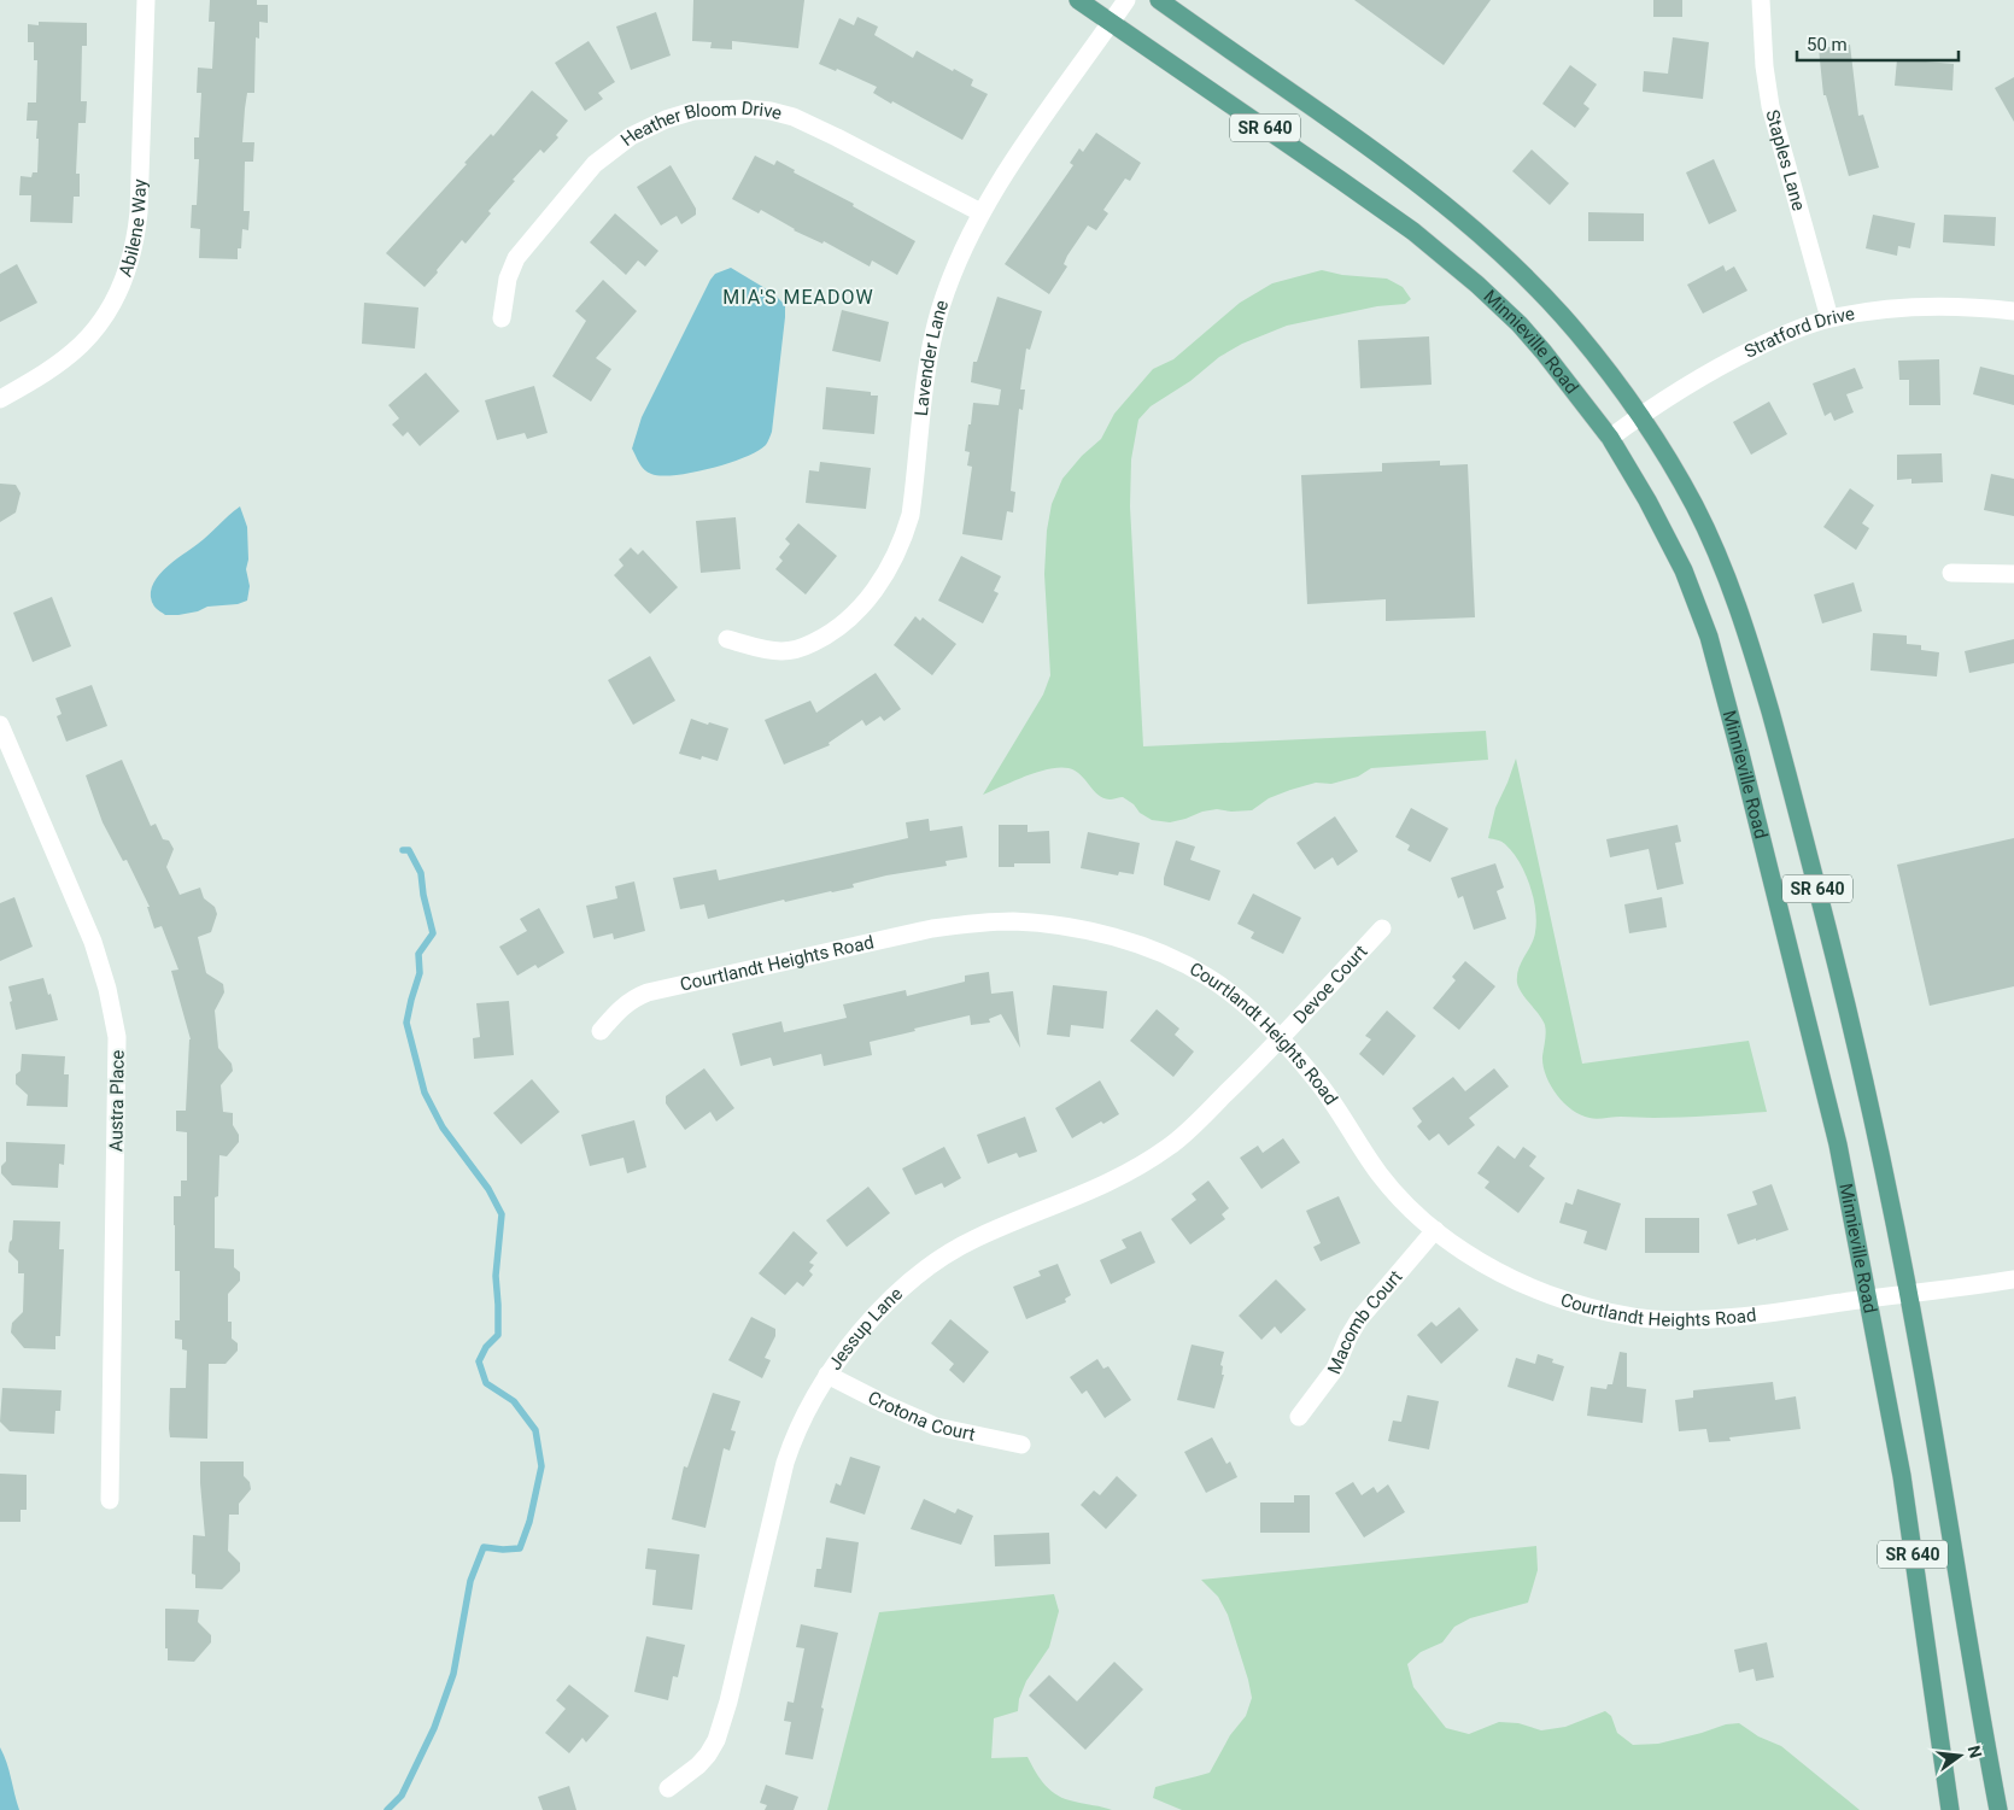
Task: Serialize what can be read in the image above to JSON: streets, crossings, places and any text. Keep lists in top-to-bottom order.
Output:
{
  "streets": {
    "main road": ["SR 640", "Minnieville Road"],
    "street": [
      "Heather Bloom Drive",
      "Staples Lane",
      "Abilene Way",
      "Stratford Drive",
      "Lavender Lane",
      "Courtlandt Heights Road",
      "Devoe Court",
      "Austra Place",
      "Macomb Court",
      "Jessup Lane",
      "Crotona Court"
    ]
  },
  "crossings": [
    ["Heather Bloom Drive", "Lavender Lane"],
    ["Staples Lane", "Stratford Drive"],
    ["Stratford Drive", "Minnieville Road"],
    ["Minnieville Road", "Lavender Lane"],
    ["Minnieville Road", "Courtlandt Heights Road"],
    ["Courtlandt Heights Road", "Devoe Court"],
    ["Courtlandt Heights Road", "Macomb Court"],
    ["Courtlandt Heights Road", "Jessup Lane"],
    ["Devoe Court", "Jessup Lane"],
    ["Jessup Lane", "Crotona Court"]
  ],
  "districts": ["MIA'S MEADOW"],
  "scale_bar": "50 m",
  "north": "right"
}
